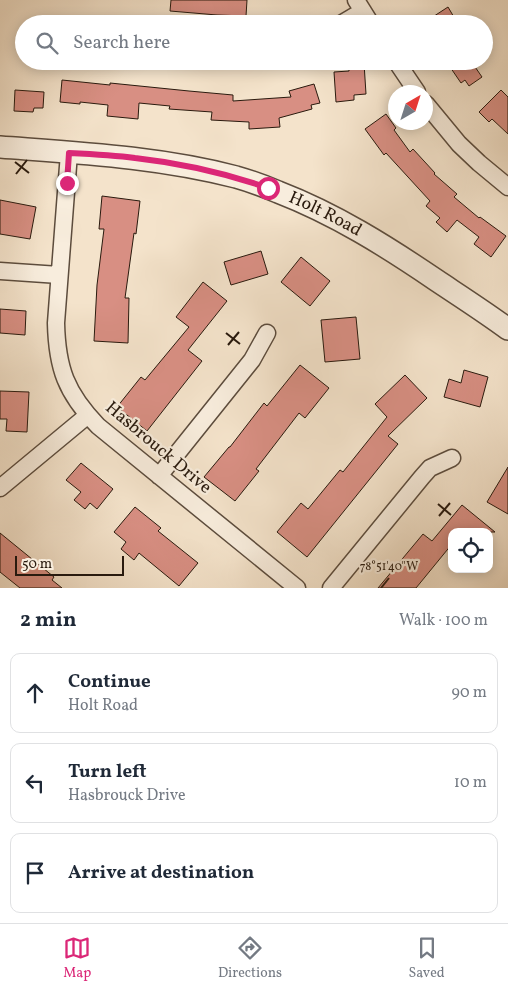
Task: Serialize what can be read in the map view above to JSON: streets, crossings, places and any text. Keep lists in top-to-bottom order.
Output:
{
  "streets": {
    "street": ["Holt Road", "Hasbrouck Drive"]
  },
  "crossings": [
    ["Holt Road", "Hasbrouck Drive"]
  ],
  "scale_bar": "50 m",
  "north": "top right",
  "page": {
    "search": "Search here",
    "scale": "50 m",
    "heading": ["2 min", "Walk · 100 m"],
    "list": [
      ["Continue", "Holt Road", "90 m"],
      ["Turn left", "Hasbrouck Drive", "10 m"],
      "Arrive at destination"
    ],
    "nav": ["Map", "Directions", "Saved"]
  },
  "coordinates": ["78°51'40\"W"]
}
